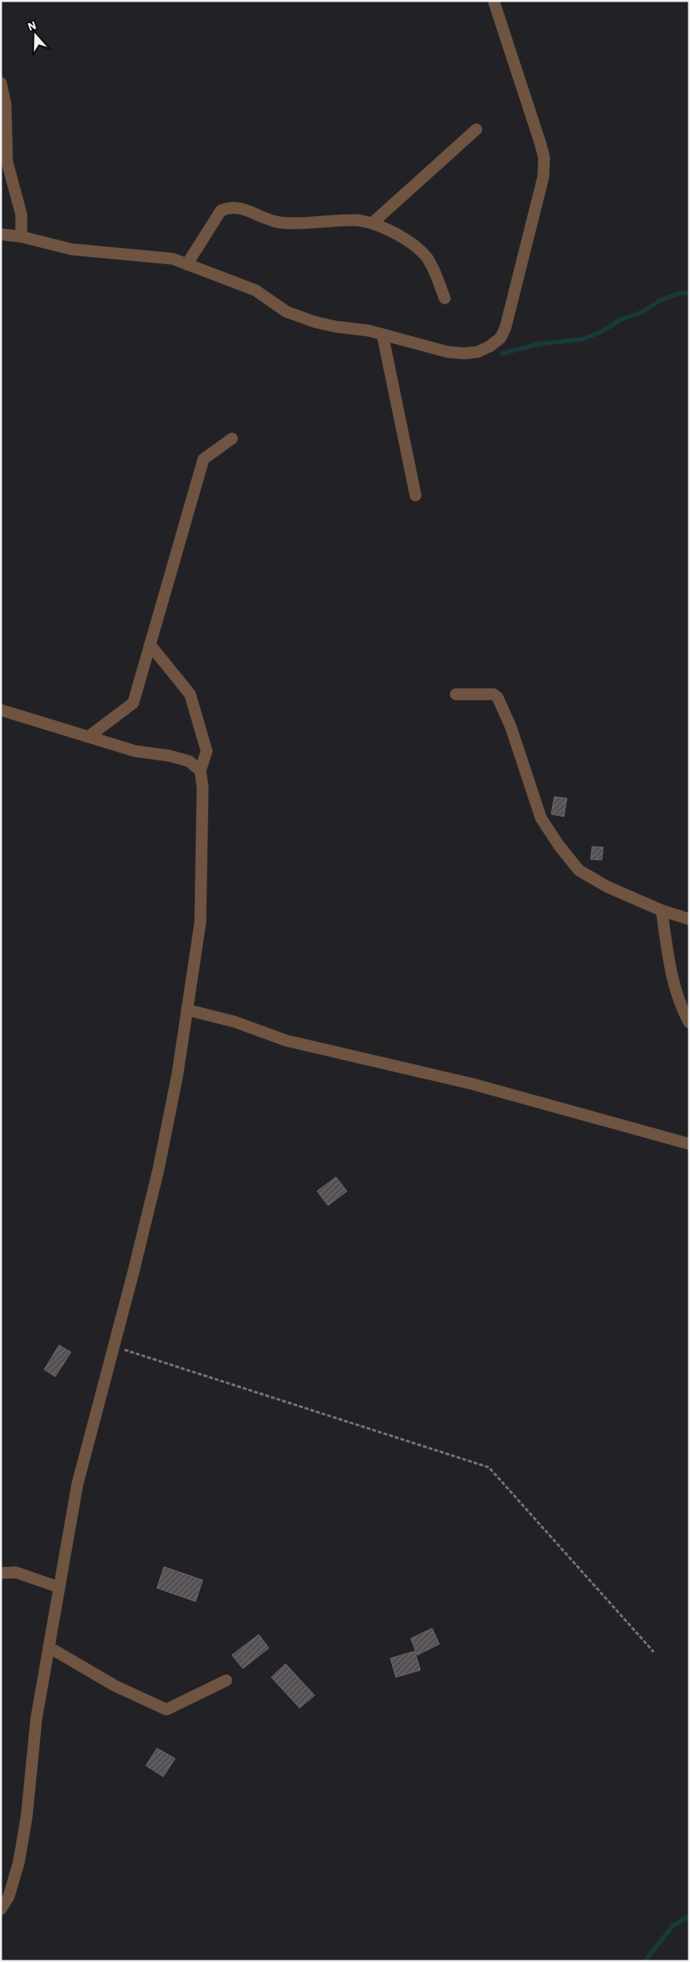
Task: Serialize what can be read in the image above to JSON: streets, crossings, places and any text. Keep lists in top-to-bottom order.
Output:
{
  "north": "top"
}
